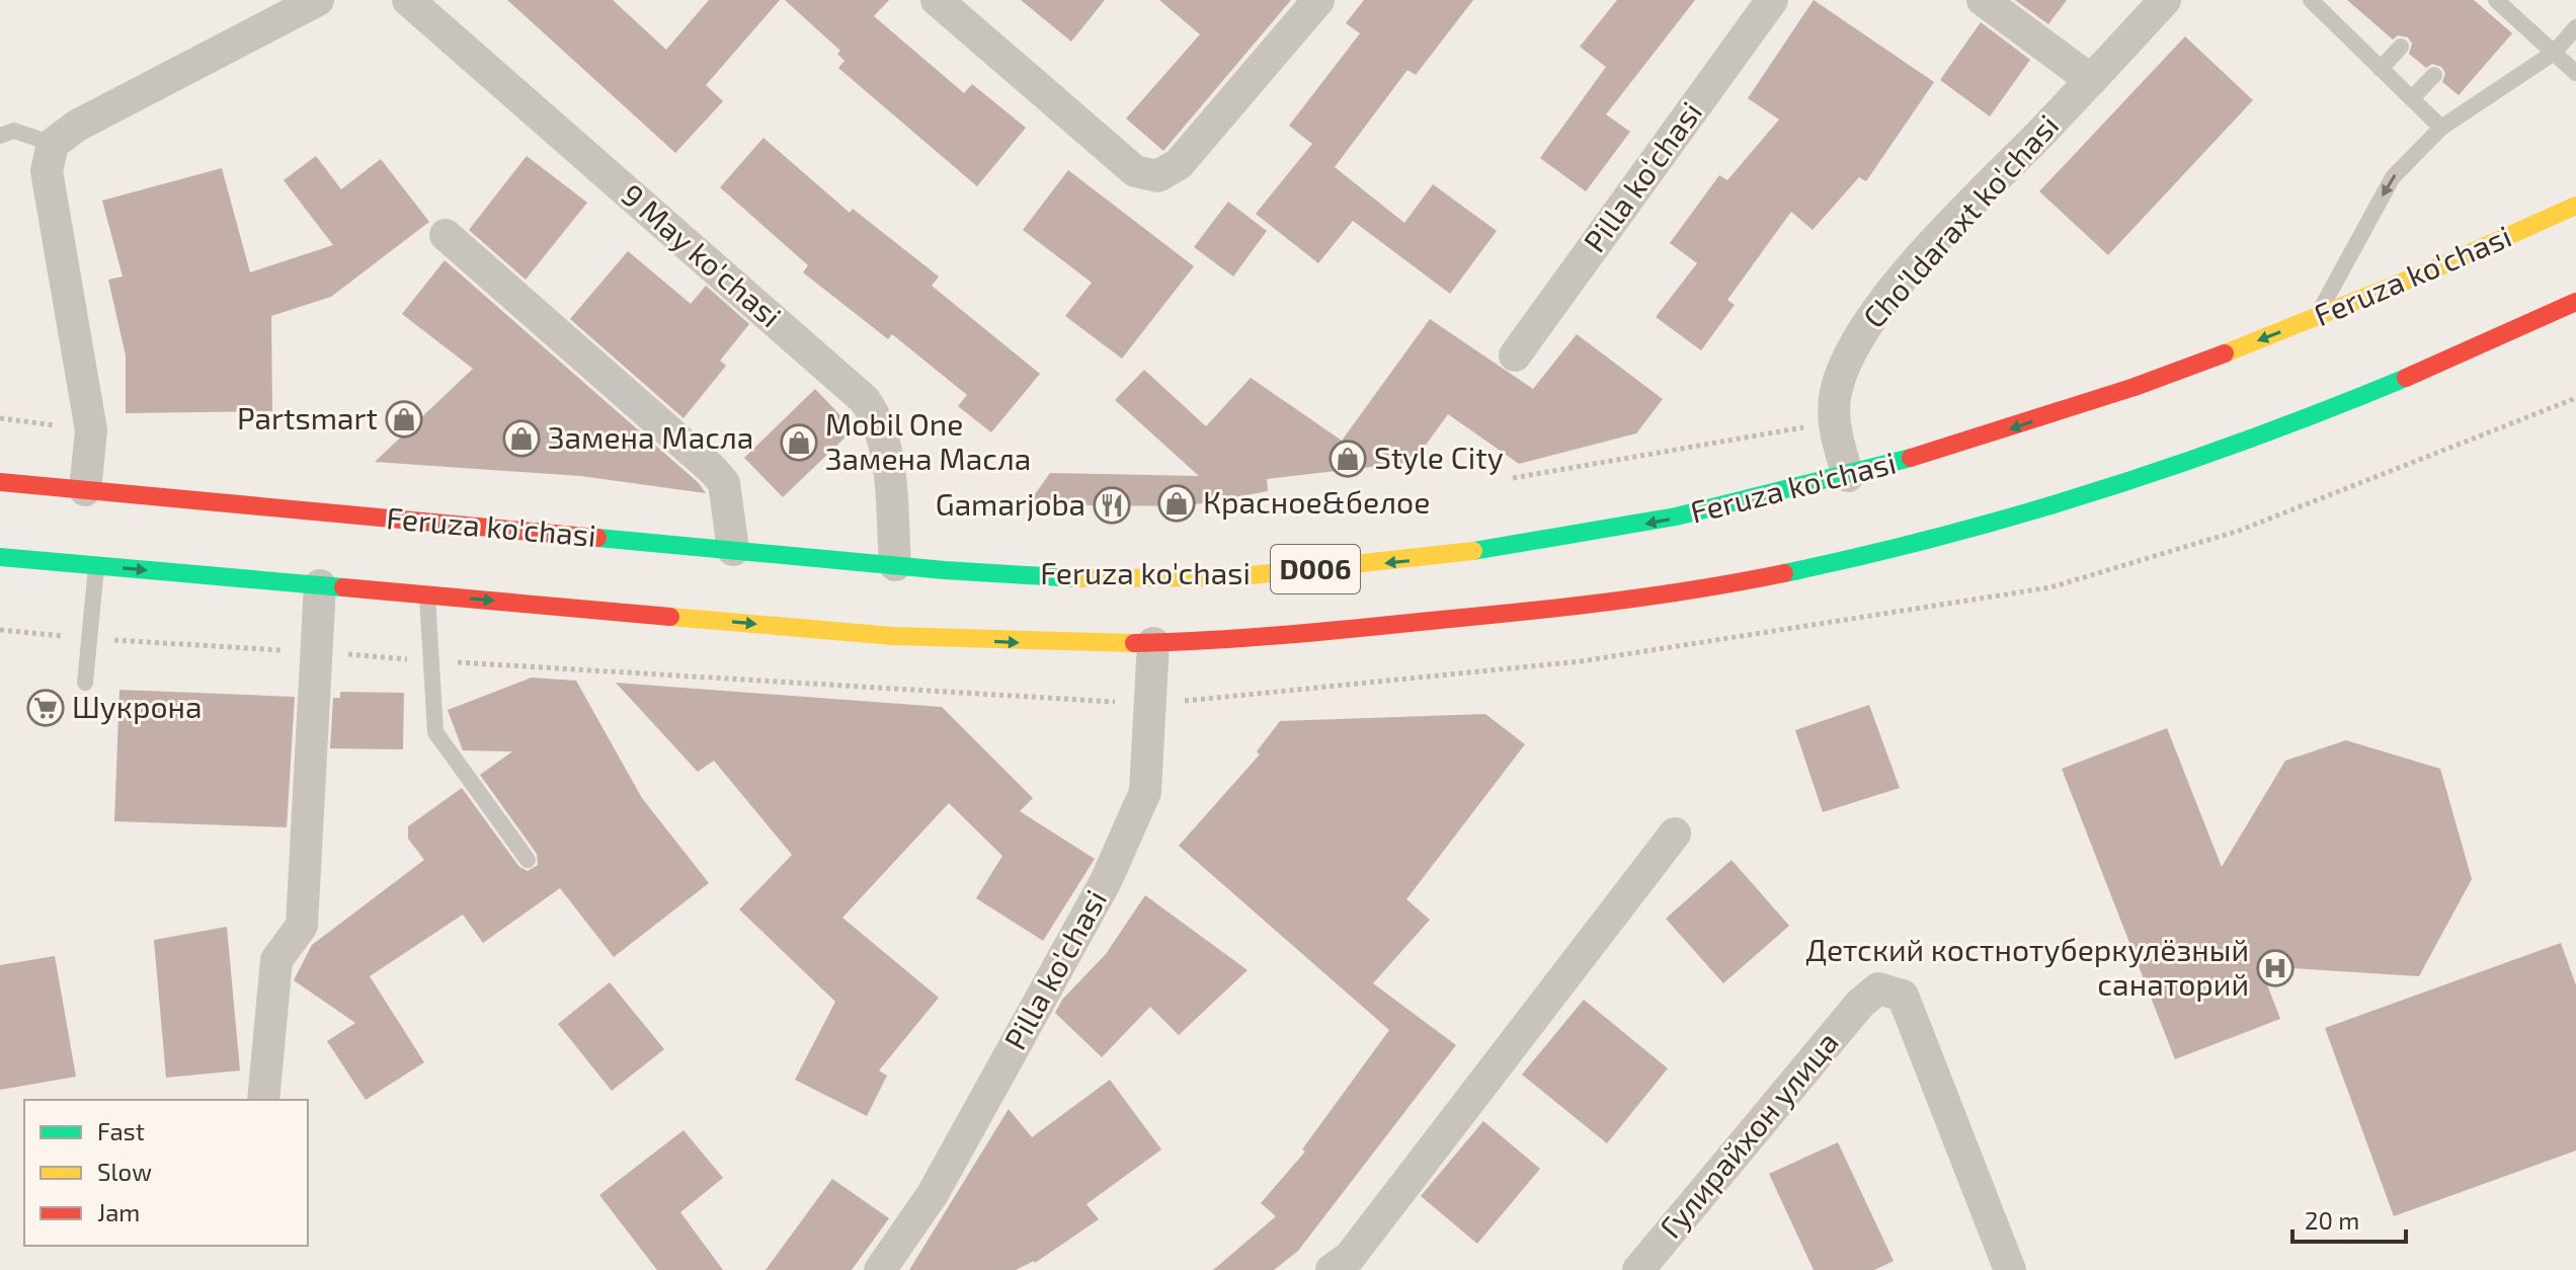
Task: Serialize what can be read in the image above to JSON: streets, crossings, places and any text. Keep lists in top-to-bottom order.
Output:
{
  "streets": {
    "main road": ["Feruza ko'chasi", "D006"],
    "street": [
      "Pilla ko‘chasi",
      "Cho'ldaraxt ko'chasi",
      "9 May ko'chasi",
      "Pilla ko'chasi",
      "Гулирайхон улица"
    ]
  },
  "crossings": [
    ["Cho'ldaraxt ko'chasi", "Feruza ko'chasi"],
    ["9 May ko'chasi", "Feruza ko'chasi"],
    ["Feruza ko'chasi", "Pilla ko'chasi"]
  ],
  "places": {
    "shop": [
      "Partsmart",
      "Замена Масла",
      "Mobil One Замена Масла",
      "Style City",
      "Красное&белое"
    ],
    "restaurant": ["Gamarjoba"],
    "supermarket": ["Шукрона"],
    "hospital": ["Детский костнотуберкулёзный санаторий"]
  },
  "legend": ["Fast", "Slow", "Jam"],
  "scale_bar": "20 m"
}
